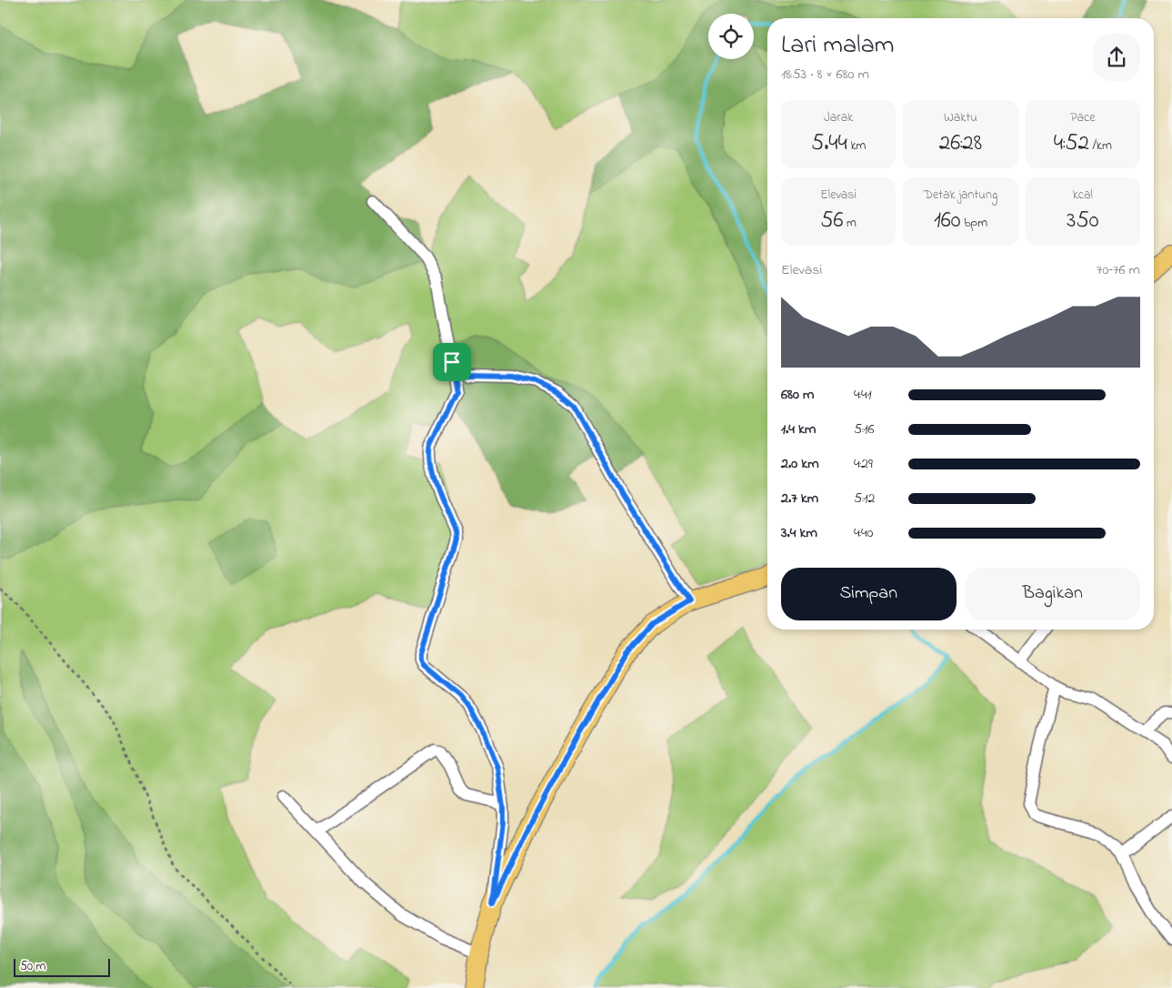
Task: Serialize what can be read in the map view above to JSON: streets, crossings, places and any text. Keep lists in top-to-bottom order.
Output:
{
  "scale_bar": "50 m",
  "page": {
    "heading": ["Lari malam", "18:53 · 8 × 680 m"],
    "stats": [
      ["Jarak", "5.44 km"],
      ["Waktu", "26:28"],
      ["Pace", "4:52 /km"],
      ["Elevasi", "56 m"],
      ["Detak jantung", "160 bpm"],
      ["kcal", "350"]
    ],
    "chart": ["Elevasi", "70–76 m"],
    "list": [
      {
        "name": "680 m",
        "note": "4:41"
      },
      {
        "name": "1.4 km",
        "note": "5:16"
      },
      {
        "name": "2.0 km",
        "note": "4:29"
      },
      {
        "name": "2.7 km",
        "note": "5:12"
      },
      {
        "name": "3.4 km",
        "note": "4:40"
      }
    ],
    "buttons": ["Simpan", "Bagikan"],
    "scale": "50 m"
  }
}
